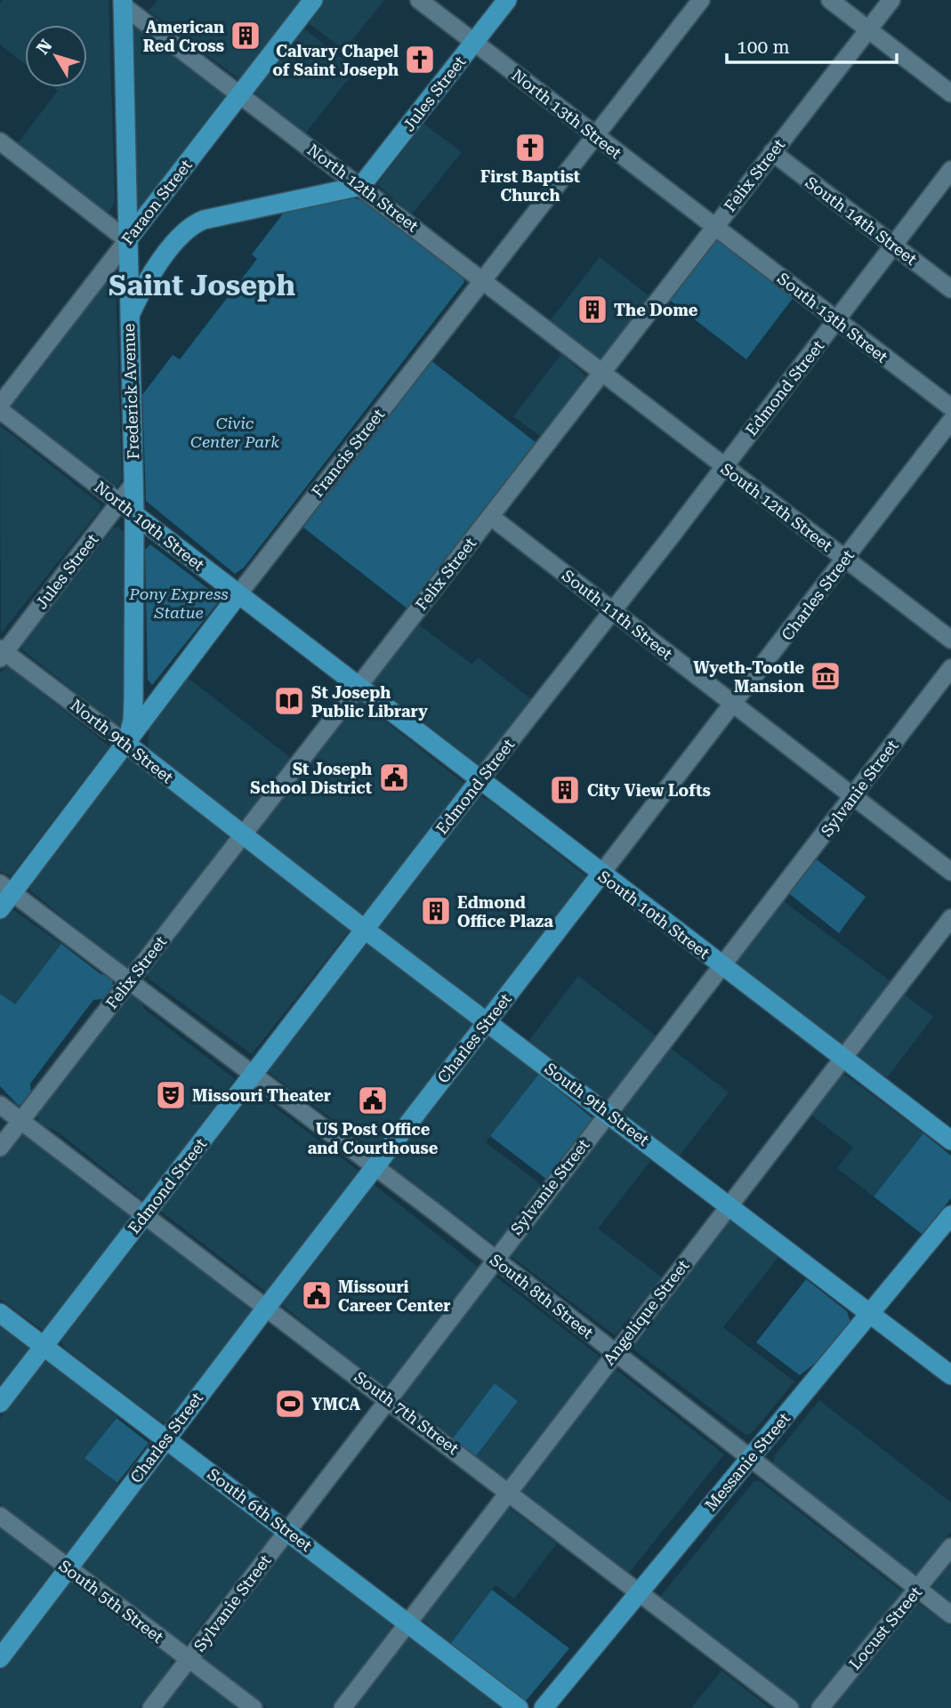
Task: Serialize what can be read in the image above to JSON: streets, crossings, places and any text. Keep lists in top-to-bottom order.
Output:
{
  "streets": {
    "main road": [
      "Jules Street",
      "Faraon Street",
      "Edmond Street",
      "Frederick Avenue",
      "Francis Street",
      "North 10th Street",
      "Charles Street",
      "North 9th Street",
      "South 10th Street",
      "South 9th Street",
      "Messanie Street",
      "South 6th Street"
    ],
    "street": [
      "North 13th Street",
      "Felix Street",
      "North 12th Street",
      "South 14th Street",
      "South 13th Street",
      "South 12th Street",
      "South 11th Street",
      "Sylvanie Street",
      "South 8th Street",
      "Angelique Street",
      "South 7th Street",
      "South 5th Street",
      "Locust Street"
    ]
  },
  "crossings": [
    ["Jules Street", "North 13th Street"],
    ["Jules Street", "North 12th Street"],
    ["Jules Street", "Frederick Avenue"],
    ["Jules Street", "North 10th Street"],
    ["Jules Street", "North 9th Street"],
    ["North 13th Street", "Felix Street"],
    ["North 13th Street", "South 13th Street"],
    ["North 13th Street", "Francis Street"],
    ["Felix Street", "North 12th Street"],
    ["Felix Street", "South 14th Street"],
    ["Felix Street", "South 13th Street"],
    ["Felix Street", "South 12th Street"],
    ["Felix Street", "North 10th Street"],
    ["Felix Street", "South 11th Street"],
    ["Felix Street", "North 9th Street"],
    ["Felix Street", "South 10th Street"],
    ["Felix Street", "South 9th Street"],
    ["Felix Street", "South 8th Street"],
    ["Felix Street", "South 7th Street"],
    ["North 12th Street", "Faraon Street"],
    ["North 12th Street", "Frederick Avenue"],
    ["North 12th Street", "Francis Street"],
    ["North 12th Street", "South 12th Street"],
    ["Faraon Street", "Frederick Avenue"],
    ["South 14th Street", "Edmond Street"],
    ["South 13th Street", "Edmond Street"],
    ["Edmond Street", "South 12th Street"],
    ["Edmond Street", "South 11th Street"],
    ["Edmond Street", "South 10th Street"],
    ["Edmond Street", "South 9th Street"],
    ["Edmond Street", "South 8th Street"],
    ["Edmond Street", "South 7th Street"],
    ["Edmond Street", "South 6th Street"],
    ["Frederick Avenue", "Francis Street"],
    ["Frederick Avenue", "North 10th Street"],
    ["Frederick Avenue", "North 9th Street"],
    ["Francis Street", "North 10th Street"],
    ["Francis Street", "North 9th Street"],
    ["Francis Street", "South 8th Street"],
    ["South 12th Street", "Charles Street"],
    ["North 10th Street", "South 10th Street"],
    ["Charles Street", "South 11th Street"],
    ["Charles Street", "South 10th Street"],
    ["Charles Street", "South 9th Street"],
    ["Charles Street", "South 8th Street"],
    ["Charles Street", "South 7th Street"],
    ["Charles Street", "South 6th Street"],
    ["Charles Street", "South 5th Street"],
    ["South 11th Street", "Sylvanie Street"],
    ["North 9th Street", "South 9th Street"],
    ["Sylvanie Street", "South 10th Street"],
    ["Sylvanie Street", "South 9th Street"],
    ["Sylvanie Street", "South 8th Street"],
    ["Sylvanie Street", "South 7th Street"],
    ["Sylvanie Street", "South 6th Street"],
    ["Sylvanie Street", "South 5th Street"],
    ["South 10th Street", "Angelique Street"],
    ["South 9th Street", "Angelique Street"],
    ["South 9th Street", "Messanie Street"],
    ["South 8th Street", "Angelique Street"],
    ["South 8th Street", "Messanie Street"],
    ["South 8th Street", "Locust Street"],
    ["Angelique Street", "South 7th Street"],
    ["Angelique Street", "South 6th Street"],
    ["South 7th Street", "Messanie Street"]
  ],
  "districts": ["Saint Joseph"],
  "parks": ["Civic Center Park", "Pony Express Statue"],
  "places": {
    "building": [
      "American Red Cross",
      "The Dome",
      "City View Lofts",
      "Edmond Office Plaza"
    ],
    "church": ["Calvary Chapel of Saint Joseph", "First Baptist Church"],
    "museum": ["Wyeth-Tootle Mansion"],
    "library": ["St Joseph Public Library"],
    "public building": ["St Joseph School District", "US Post Office and Courthouse", "Missouri Career Center"],
    "theatre": ["Missouri Theater"],
    "sports": ["YMCA"]
  },
  "scale_bar": "100 m",
  "north": "top left"
}
